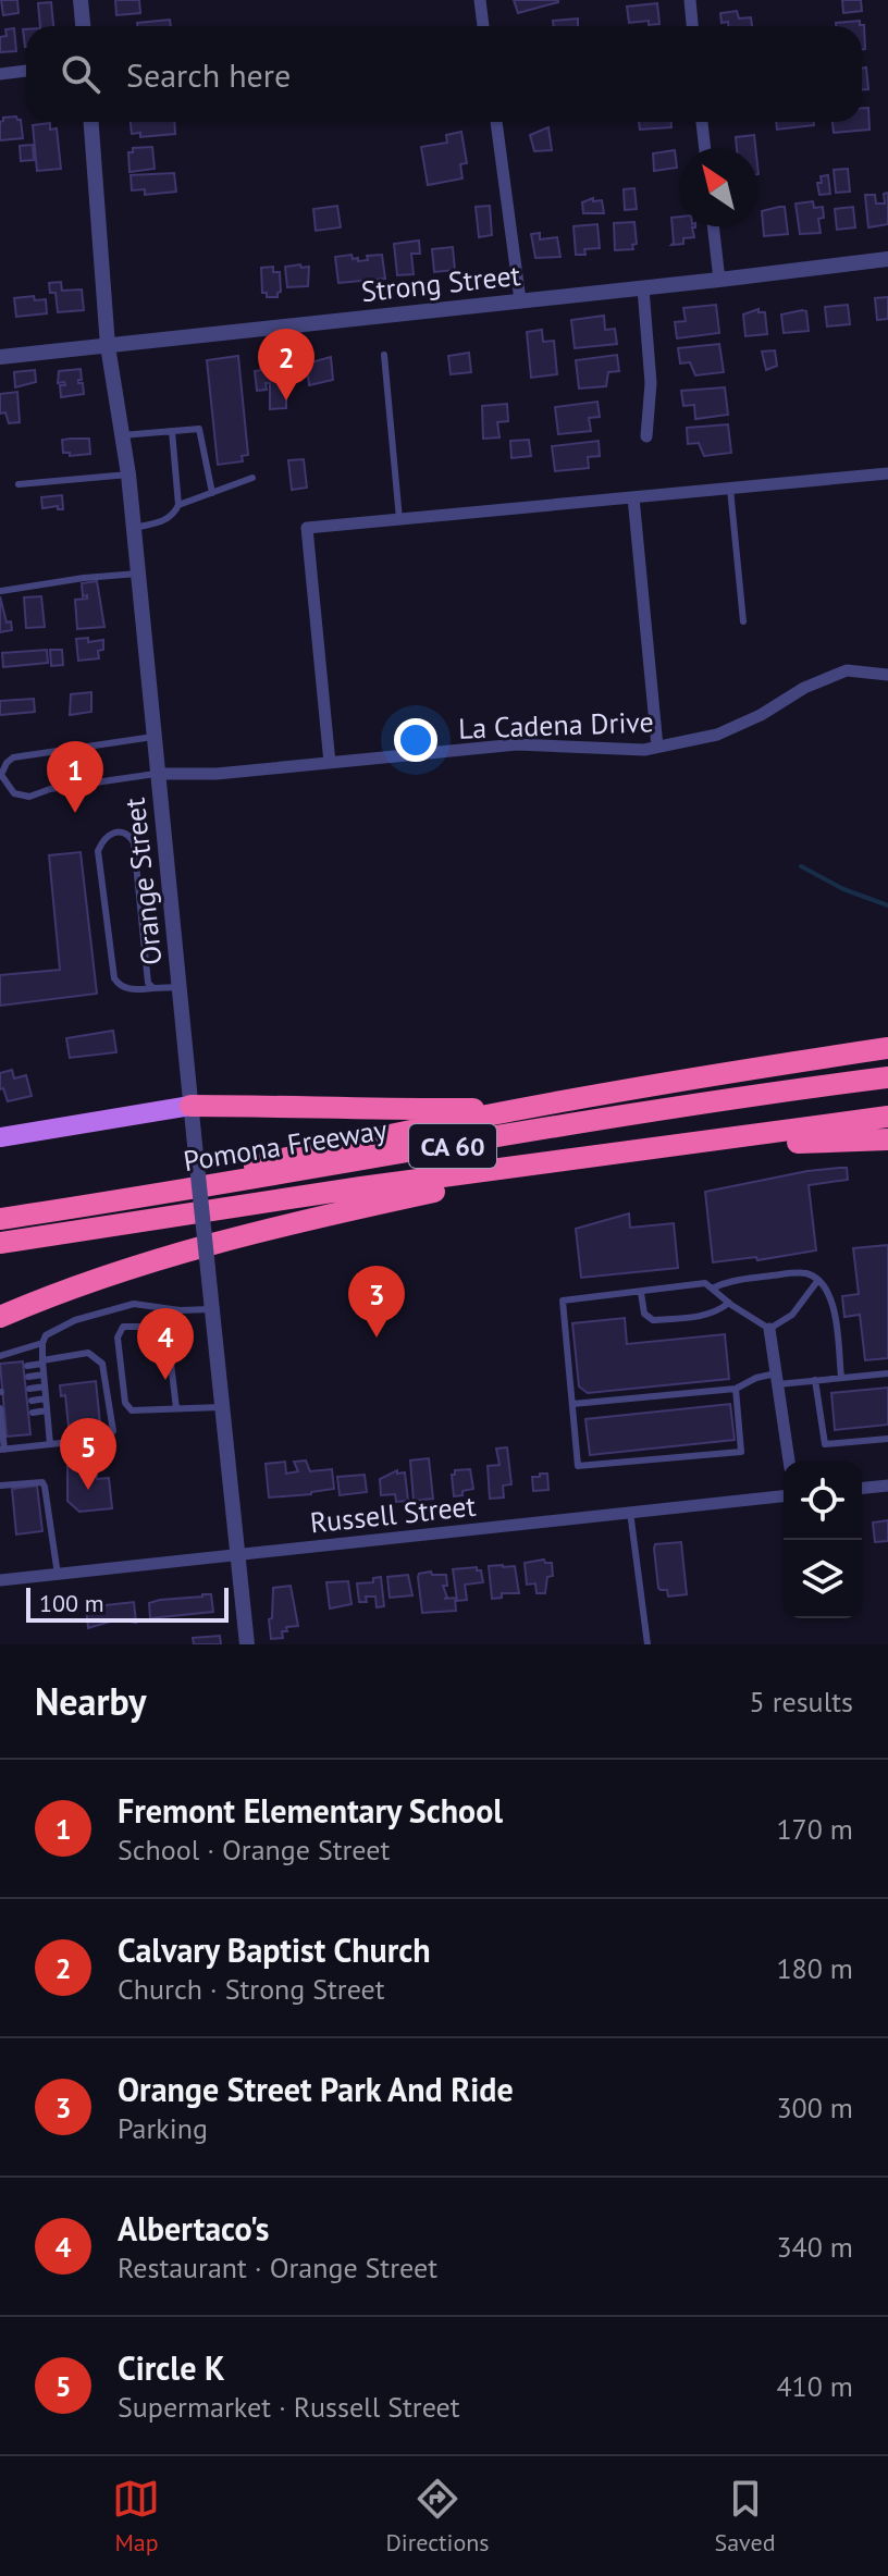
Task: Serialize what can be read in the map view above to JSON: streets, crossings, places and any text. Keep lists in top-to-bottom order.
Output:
{
  "streets": {
    "highway": ["Pomona Freeway", "CA 60"],
    "street": [
      "Strong Street",
      "La Cadena Drive",
      "Orange Street",
      "Russell Street"
    ]
  },
  "crossings": [
    ["Strong Street", "Orange Street"],
    ["La Cadena Drive", "Orange Street"],
    ["Orange Street", "Russell Street"]
  ],
  "scale_bar": "100 m",
  "north": "top left",
  "page": {
    "search": "Search here",
    "pins": [
      "2",
      "1",
      "3",
      "4",
      "5"
    ],
    "scale": "100 m",
    "heading": ["Nearby", "5 results"],
    "list": [
      {
        "mark": "1",
        "name": "Fremont Elementary School",
        "note": "School · Orange Street",
        "value": "170 m"
      },
      {
        "mark": "2",
        "name": "Calvary Baptist Church",
        "note": "Church · Strong Street",
        "value": "180 m"
      },
      {
        "mark": "3",
        "name": "Orange Street Park And Ride",
        "note": "Parking",
        "value": "300 m"
      },
      {
        "mark": "4",
        "name": "Albertaco's",
        "note": "Restaurant · Orange Street",
        "value": "340 m"
      },
      {
        "mark": "5",
        "name": "Circle K",
        "note": "Supermarket · Russell Street",
        "value": "410 m"
      }
    ],
    "nav": ["Map", "Directions", "Saved"]
  }
}
